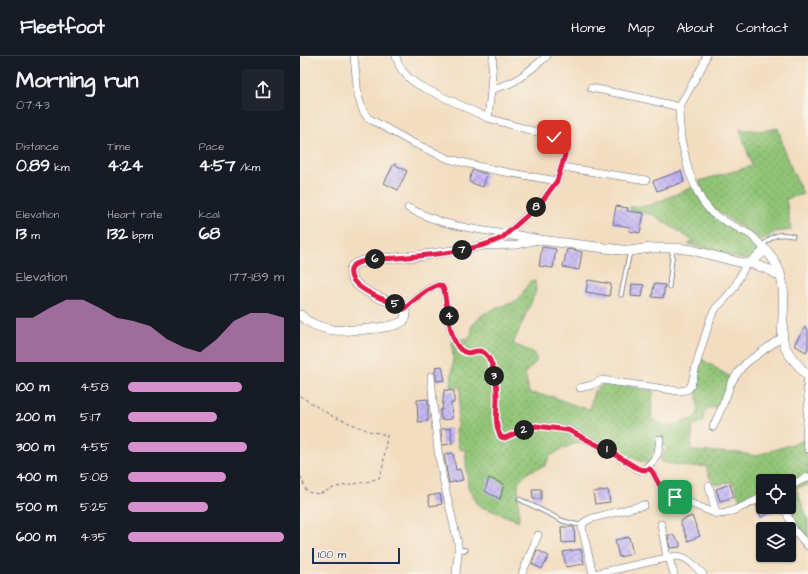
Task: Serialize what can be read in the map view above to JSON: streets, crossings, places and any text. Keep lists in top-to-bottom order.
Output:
{
  "scale_bar": "100 m",
  "page": {
    "header": "Fleetfoot",
    "nav": [
      "Home",
      "Map",
      "About",
      "Contact"
    ],
    "heading": ["Morning run", "07:43"],
    "stats": [
      ["Distance", "0.89 km"],
      ["Time", "4:24"],
      ["Pace", "4:57 /km"],
      ["Elevation", "13 m"],
      ["Heart rate", "132 bpm"],
      ["kcal", "68"]
    ],
    "pins": [
      "8",
      "7",
      "6",
      "5",
      "4",
      "3",
      "2",
      "1"
    ],
    "chart": ["Elevation", "177–189 m"],
    "list": [
      {
        "name": "100 m",
        "note": "4:58"
      },
      {
        "name": "200 m",
        "note": "5:17"
      },
      {
        "name": "300 m",
        "note": "4:55"
      },
      {
        "name": "400 m",
        "note": "5:08"
      },
      {
        "name": "500 m",
        "note": "5:25"
      },
      {
        "name": "600 m",
        "note": "4:35"
      }
    ],
    "scale": "100 m"
  }
}
